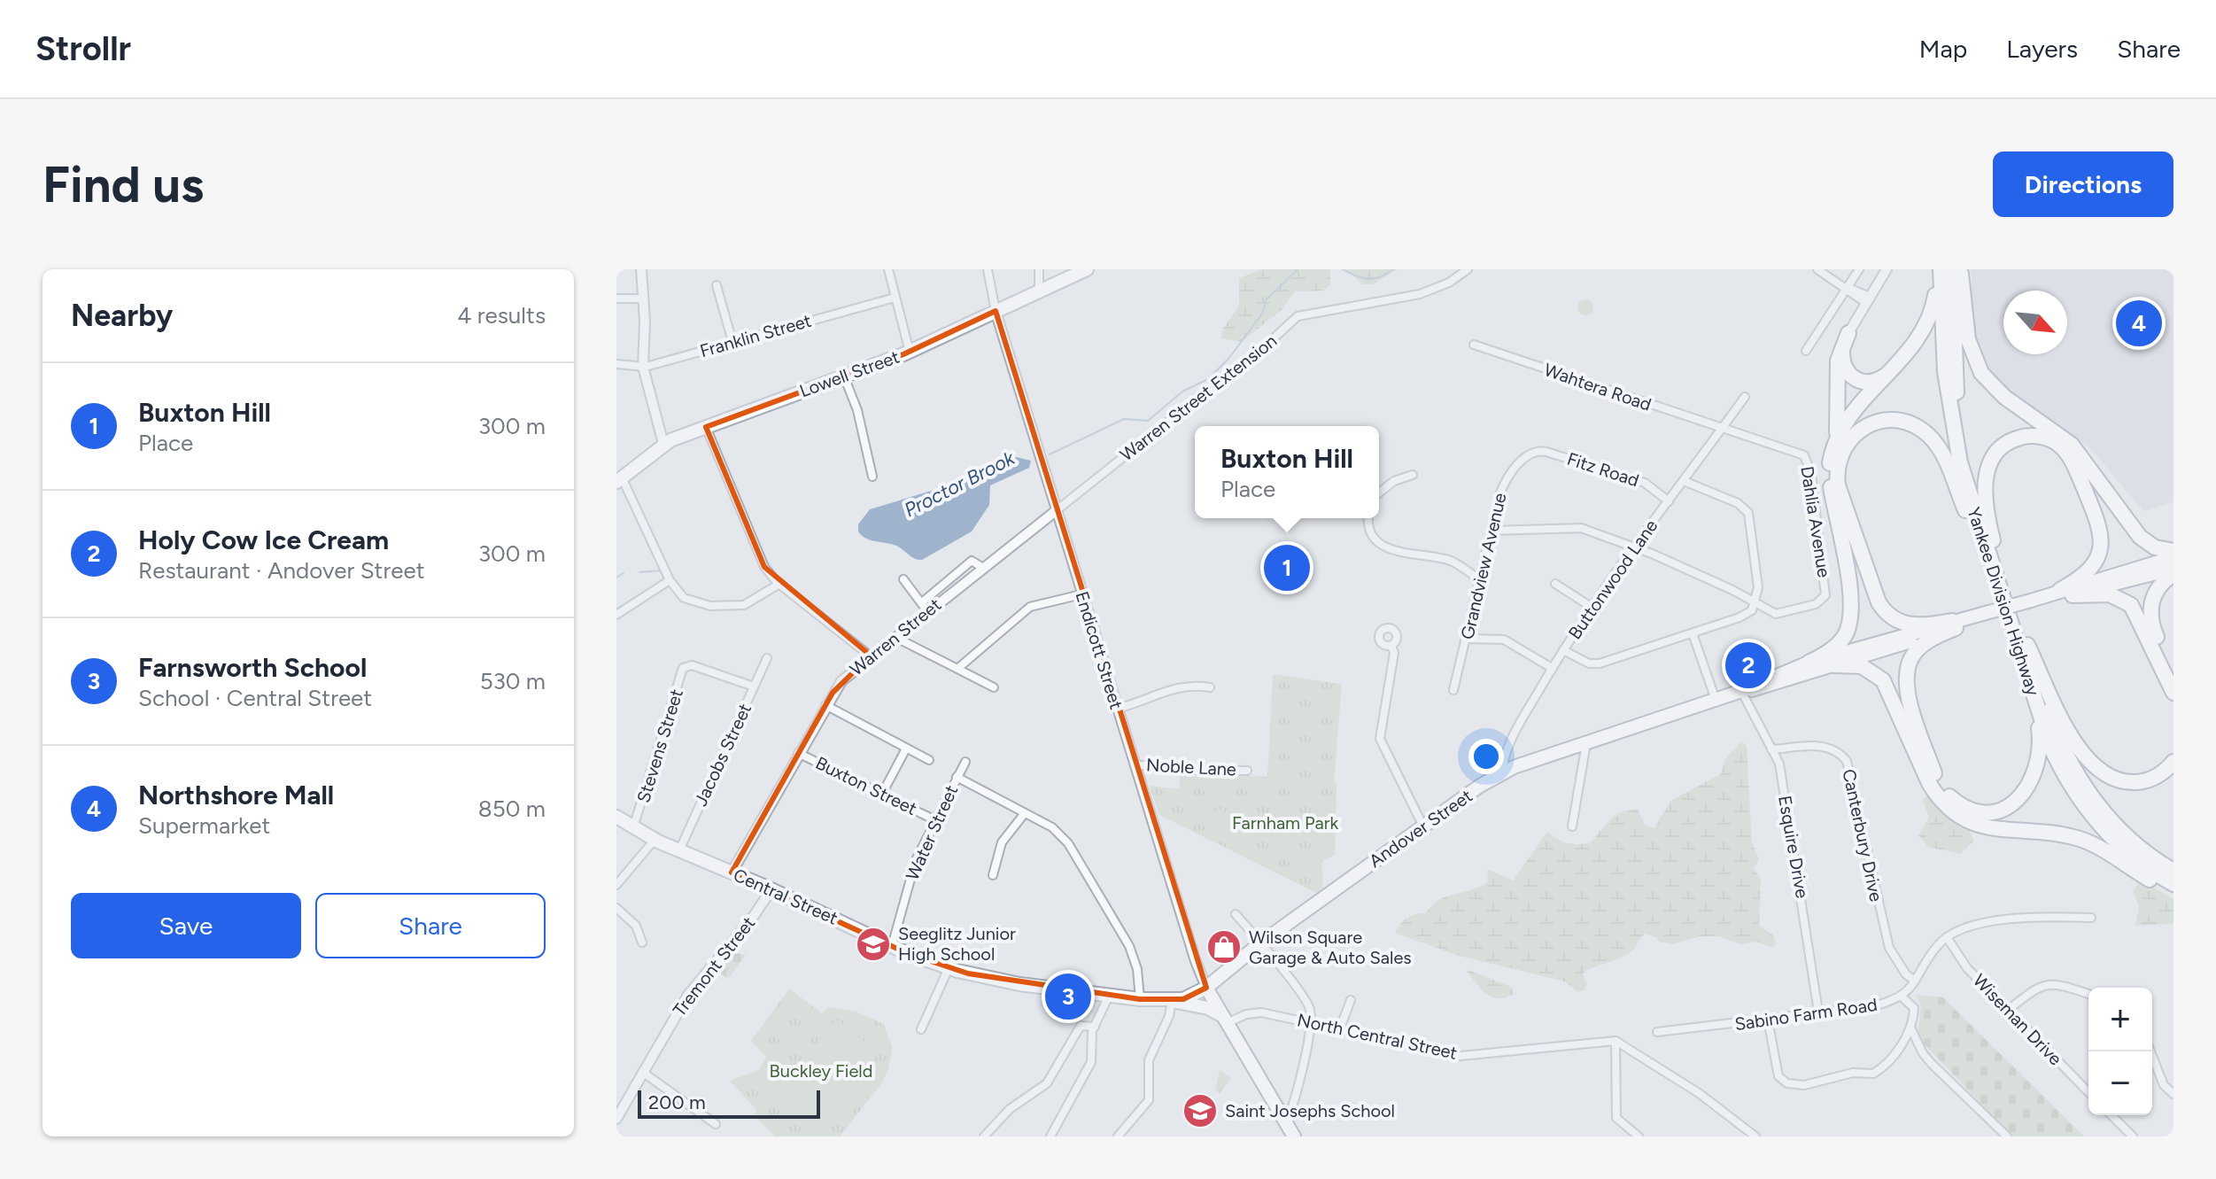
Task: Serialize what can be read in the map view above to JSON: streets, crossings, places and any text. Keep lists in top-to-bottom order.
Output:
{
  "streets": {
    "highway": ["Yankee Division Highway"],
    "main road": ["Lowell Street", "Andover Street", "Central Street"],
    "street": [
      "Franklin Street",
      "Wahtera Road",
      "Warren Street Extension",
      "Fitz Road",
      "Dahlia Avenue",
      "Grandview Avenue",
      "Buttonwood Lane",
      "Warren Street",
      "Endicott Street",
      "Stevens Street",
      "Jacobs Street",
      "Noble Lane",
      "Buxton Street",
      "Water Street",
      "Canterbury Drive",
      "Esquire Drive",
      "Tremont Street",
      "Sabino Farm Road",
      "Wiseman Drive",
      "North Central Street"
    ]
  },
  "crossings": [
    ["Lowell Street", "Endicott Street"],
    ["Wahtera Road", "Dahlia Avenue"],
    ["Wahtera Road", "Buttonwood Lane"],
    ["Warren Street Extension", "Warren Street"],
    ["Warren Street Extension", "Endicott Street"],
    ["Fitz Road", "Grandview Avenue"],
    ["Fitz Road", "Buttonwood Lane"],
    ["Dahlia Avenue", "Buttonwood Lane"],
    ["Buttonwood Lane", "Andover Street"],
    ["Warren Street", "Endicott Street"],
    ["Warren Street", "Buxton Street"],
    ["Warren Street", "Central Street"],
    ["Endicott Street", "Noble Lane"],
    ["Endicott Street", "Andover Street"],
    ["Endicott Street", "Central Street"],
    ["Stevens Street", "Jacobs Street"],
    ["Stevens Street", "Central Street"],
    ["Jacobs Street", "Central Street"],
    ["Buxton Street", "Water Street"],
    ["Andover Street", "Esquire Drive"],
    ["Andover Street", "Central Street"],
    ["Water Street", "Central Street"],
    ["Canterbury Drive", "Esquire Drive"],
    ["Canterbury Drive", "Sabino Farm Road"],
    ["Esquire Drive", "Sabino Farm Road"],
    ["Central Street", "Tremont Street"],
    ["Sabino Farm Road", "Wiseman Drive"]
  ],
  "water": ["Proctor Brook"],
  "parks": ["Farnham Park", "Buckley Field"],
  "places": {
    "school or university": ["Seeglitz Junior High School", "Saint Josephs School"],
    "shop": ["Wilson Square Garage & Auto Sales"]
  },
  "scale_bar": "200 m",
  "north": "bottom right",
  "page": {
    "header": "Strollr",
    "nav": ["Map", "Layers", "Share"],
    "buttons": [
      "Directions",
      ["Save", "Share"]
    ],
    "title": "Find us",
    "heading": ["Nearby", "4 results"],
    "pins": [
      "4",
      "1",
      "2",
      "3"
    ],
    "list": [
      {
        "mark": "1",
        "name": "Buxton Hill",
        "note": "Place",
        "value": "300 m"
      },
      {
        "mark": "2",
        "name": "Holy Cow Ice Cream",
        "note": "Restaurant · Andover Street",
        "value": "300 m"
      },
      {
        "mark": "3",
        "name": "Farnsworth School",
        "note": "School · Central Street",
        "value": "530 m"
      },
      {
        "mark": "4",
        "name": "Northshore Mall",
        "note": "Supermarket",
        "value": "850 m"
      }
    ],
    "popup": ["Buxton Hill", "Place"],
    "map_buttons": ["+", "−"],
    "scale": "200 m"
  }
}
